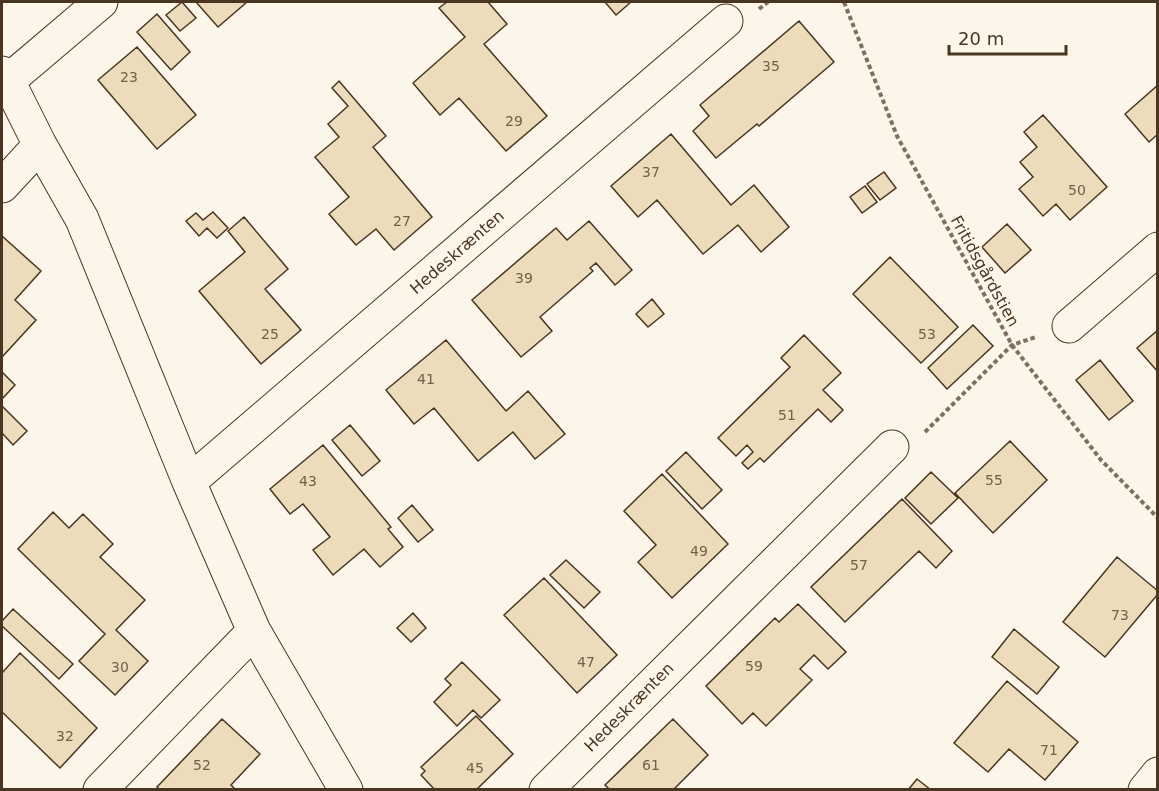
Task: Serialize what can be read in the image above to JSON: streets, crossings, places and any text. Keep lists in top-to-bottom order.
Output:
{
  "streets": {
    "street": ["Hedeskrænten"],
    "path": ["Fritidsgårdstien"]
  },
  "house_numbers": [
    "35",
    "23",
    "29",
    "37",
    "50",
    "27",
    "39",
    "25",
    "53",
    "41",
    "51",
    "55",
    "43",
    "49",
    "57",
    "73",
    "47",
    "59",
    "30",
    "32",
    "71",
    "52",
    "61",
    "45"
  ],
  "scale_bar": "20 m"
}
